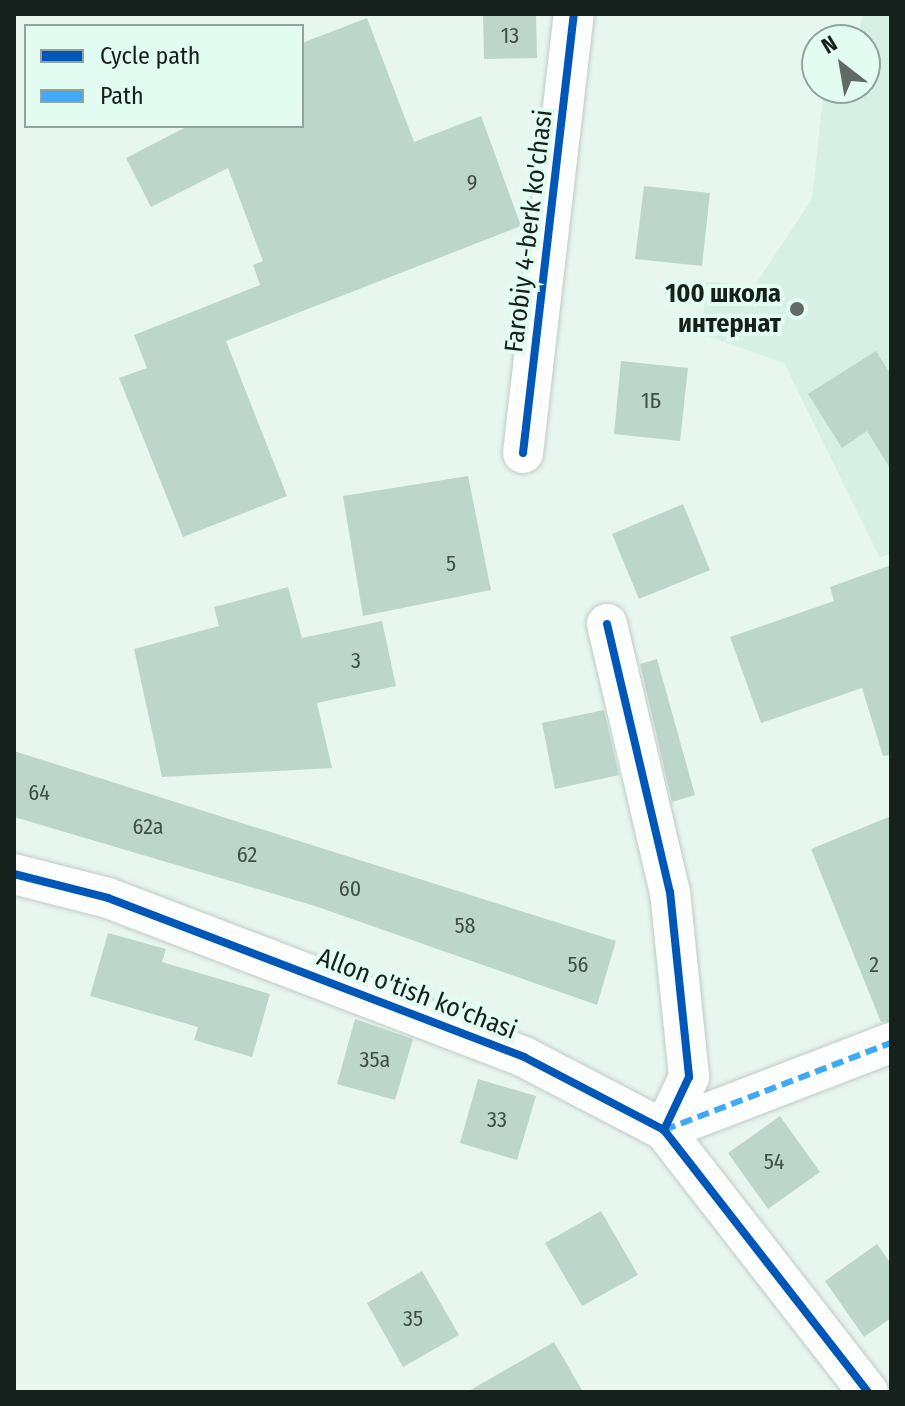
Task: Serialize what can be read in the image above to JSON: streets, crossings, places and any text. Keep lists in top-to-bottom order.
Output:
{
  "streets": {
    "street": ["Farobiy 4-berk ko'chasi", "Allon o'tish ko'chasi"]
  },
  "places": ["100 школа интернат"],
  "house_numbers": [
    "13",
    "9",
    "1Б",
    "5",
    "3",
    "64",
    "62a",
    "62",
    "60",
    "58",
    "56",
    "2",
    "35a",
    "33",
    "54",
    "35"
  ],
  "legend": ["Cycle path", "Path"],
  "north": "top left"
}
